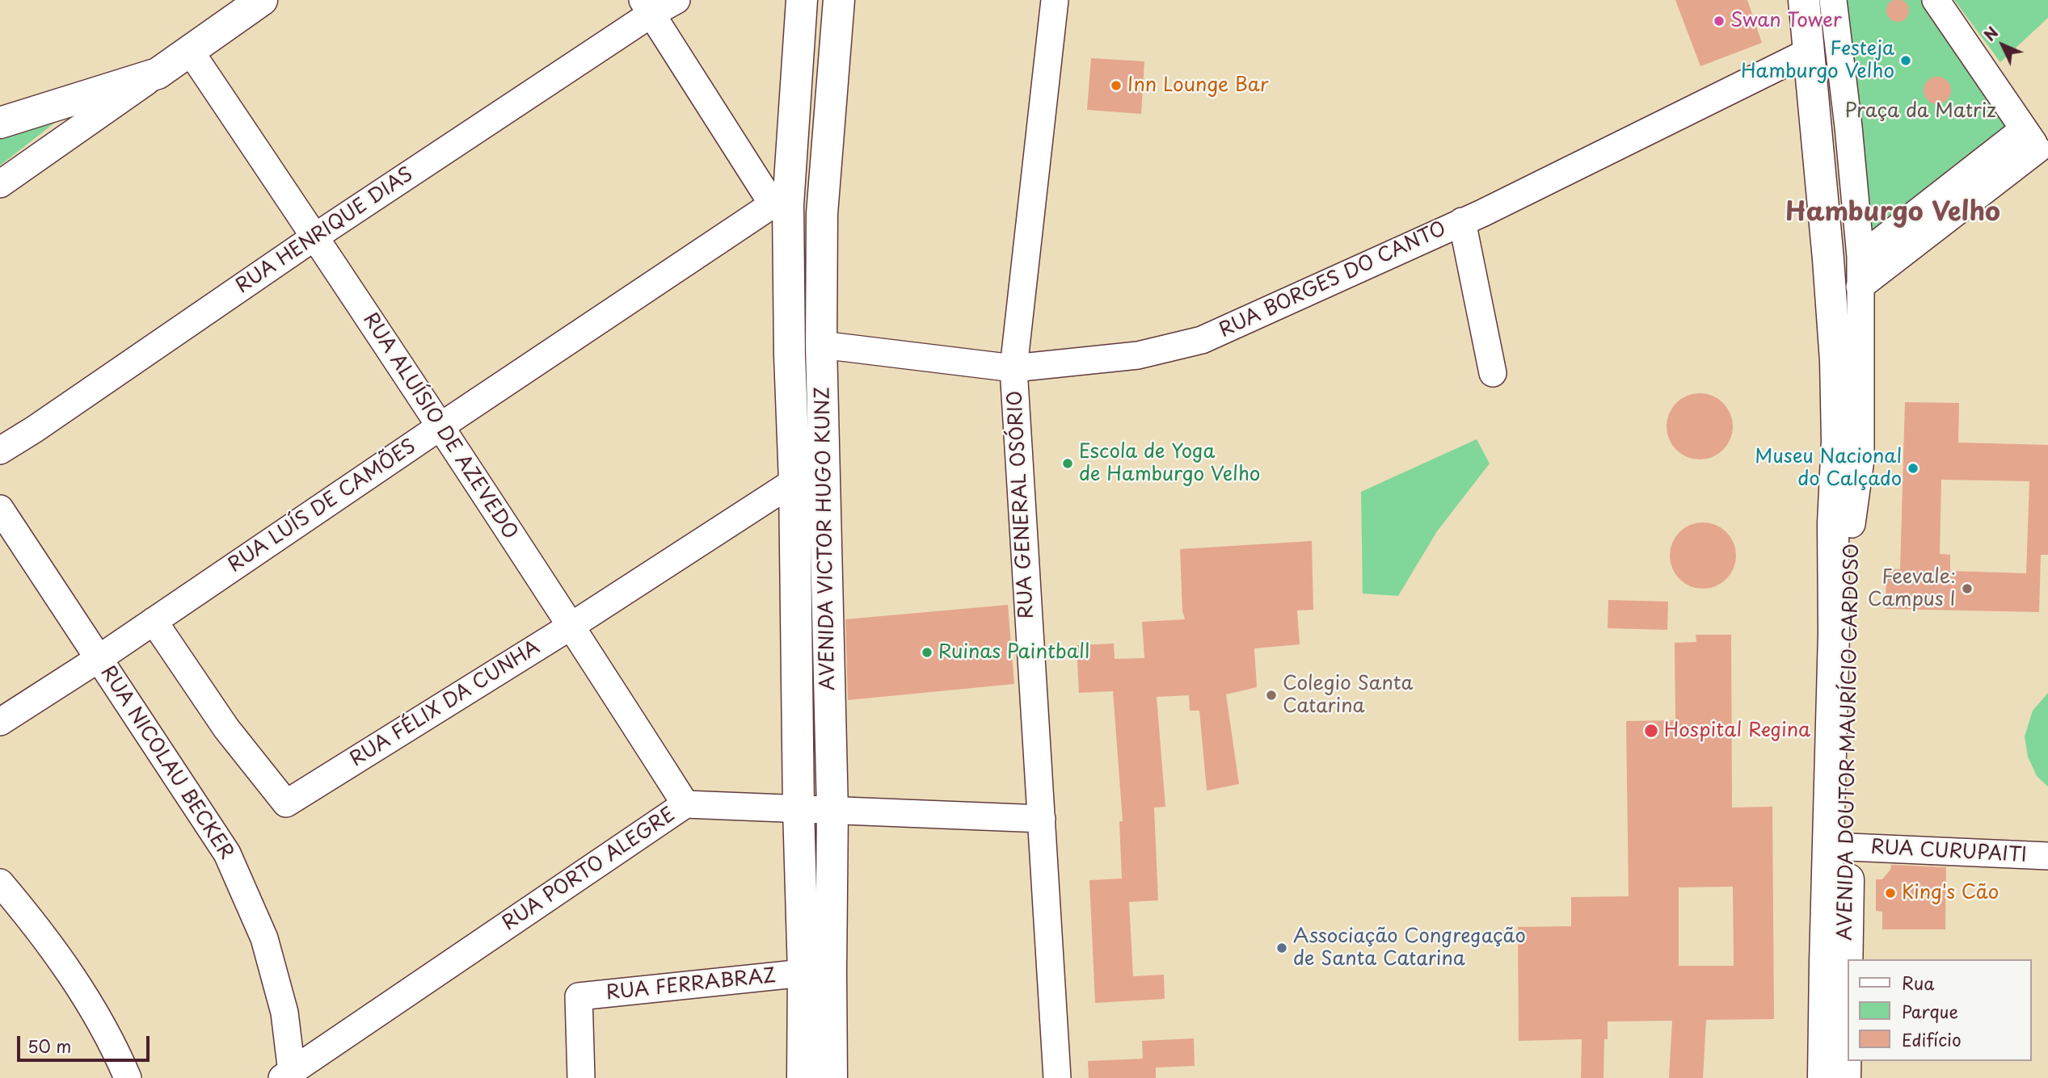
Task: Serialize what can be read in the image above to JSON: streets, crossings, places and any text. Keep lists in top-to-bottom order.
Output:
{
  "streets": {
    "main road": ["AVENIDA VICTOR HUGO KUNZ", "AVENIDA DOUTOR MAURÍCIO CARDOSO"],
    "street": [
      "RUA HENRIQUE DIAS",
      "RUA BORGES DO CANTO",
      "RUA ALUÍSIO DE AZEVEDO",
      "RUA GENERAL OSÓRIO",
      "RUA LUÍS DE CAMÕES",
      "RUA FÉLIX DA CUNHA",
      "RUA NICOLAU BECKER",
      "RUA CURUPAITI",
      "RUA PORTO ALEGRE",
      "RUA FERRABRAZ"
    ]
  },
  "crossings": [
    ["RUA HENRIQUE DIAS", "RUA ALUÍSIO DE AZEVEDO"],
    ["RUA BORGES DO CANTO", "RUA GENERAL OSÓRIO"],
    ["RUA BORGES DO CANTO", "AVENIDA VICTOR HUGO KUNZ"],
    ["RUA BORGES DO CANTO", "AVENIDA DOUTOR MAURÍCIO CARDOSO"],
    ["RUA ALUÍSIO DE AZEVEDO", "RUA LUÍS DE CAMÕES"],
    ["RUA ALUÍSIO DE AZEVEDO", "RUA FÉLIX DA CUNHA"],
    ["RUA ALUÍSIO DE AZEVEDO", "RUA PORTO ALEGRE"],
    ["RUA GENERAL OSÓRIO", "RUA PORTO ALEGRE"],
    ["RUA LUÍS DE CAMÕES", "AVENIDA VICTOR HUGO KUNZ"],
    ["RUA LUÍS DE CAMÕES", "RUA FÉLIX DA CUNHA"],
    ["RUA LUÍS DE CAMÕES", "RUA NICOLAU BECKER"],
    ["AVENIDA VICTOR HUGO KUNZ", "RUA FÉLIX DA CUNHA"],
    ["AVENIDA VICTOR HUGO KUNZ", "RUA PORTO ALEGRE"],
    ["AVENIDA VICTOR HUGO KUNZ", "RUA FERRABRAZ"],
    ["AVENIDA DOUTOR MAURÍCIO CARDOSO", "RUA CURUPAITI"],
    ["RUA NICOLAU BECKER", "RUA PORTO ALEGRE"]
  ],
  "districts": ["Hamburgo Velho"],
  "parks": ["Praça da Matriz"],
  "places": [
    "Swan Tower",
    "Festeja Hamburgo Velho",
    "Inn Lounge Bar",
    "Escola de Yoga de Hamburgo Velho",
    "Museu Nacional do Calçado",
    "Feevale: Campus I",
    "Ruinas Paintball",
    "Colegio Santa Catarina",
    "Hospital Regina",
    "King's Cão",
    "Associação Congregação de Santa Catarina"
  ],
  "legend": ["Rua", "Parque", "Edifício"],
  "scale_bar": "50 m",
  "north": "top left"
}
